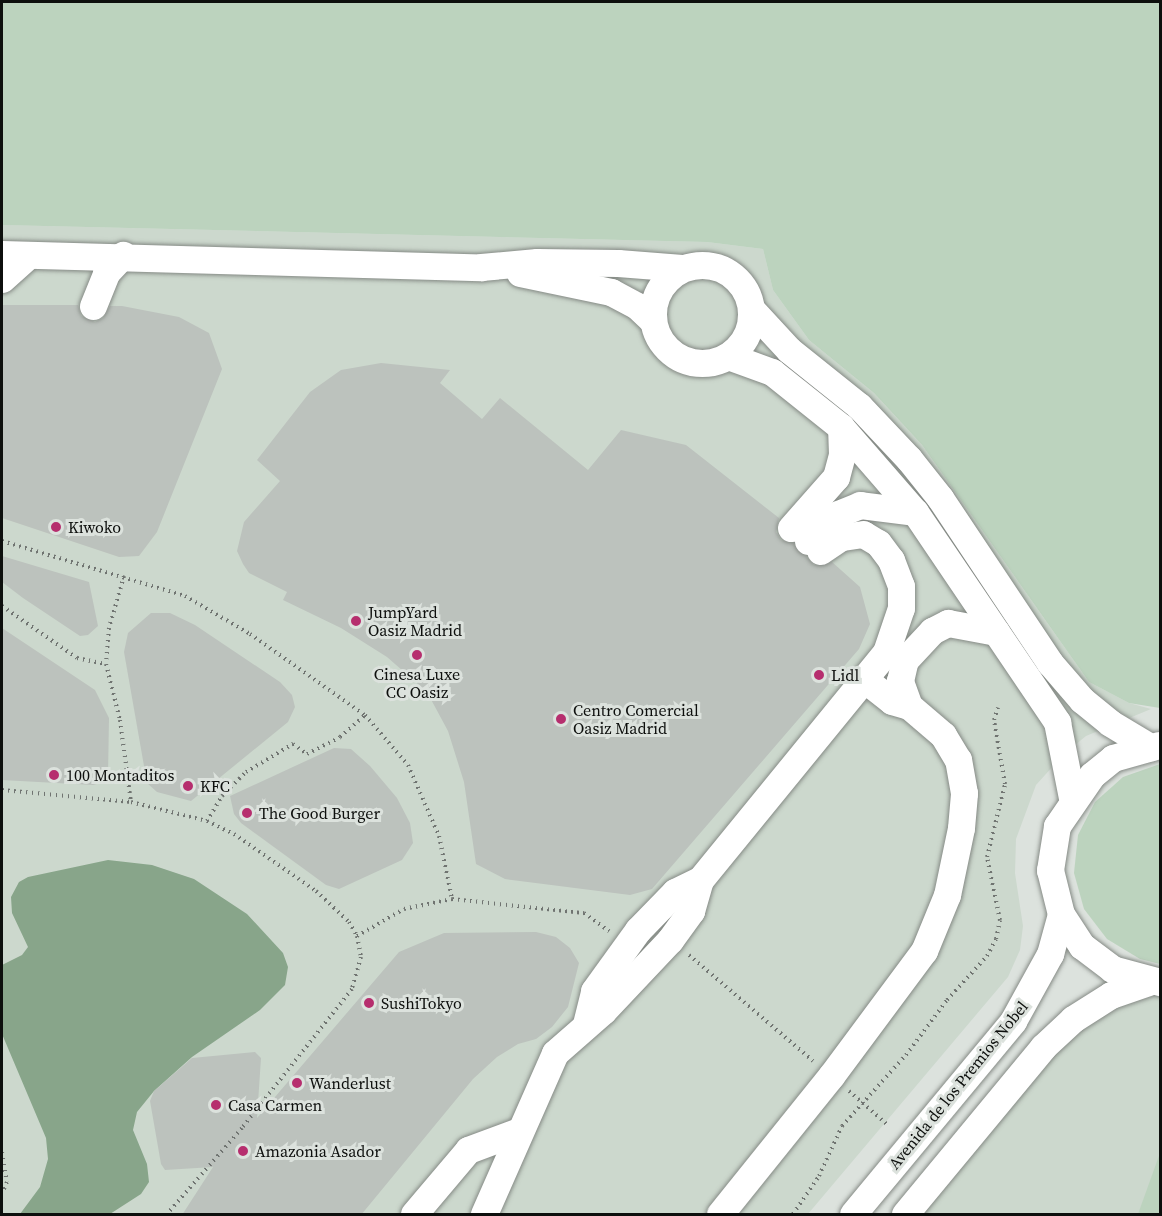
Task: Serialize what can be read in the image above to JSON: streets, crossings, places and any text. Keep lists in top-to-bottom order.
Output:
{
  "streets": {
    "street": ["Avenida de los Premios Nobel"]
  },
  "places": [
    "Kiwoko",
    "JumpYard Oasiz Madrid",
    "Cinesa Luxe CC Oasiz",
    "Lidl",
    "Centro Comercial Oasiz Madrid",
    "100 Montaditos",
    "KFC",
    "The Good Burger",
    "SushiTokyo",
    "Wanderlust",
    "Casa Carmen",
    "Amazonia Asador"
  ]
}
